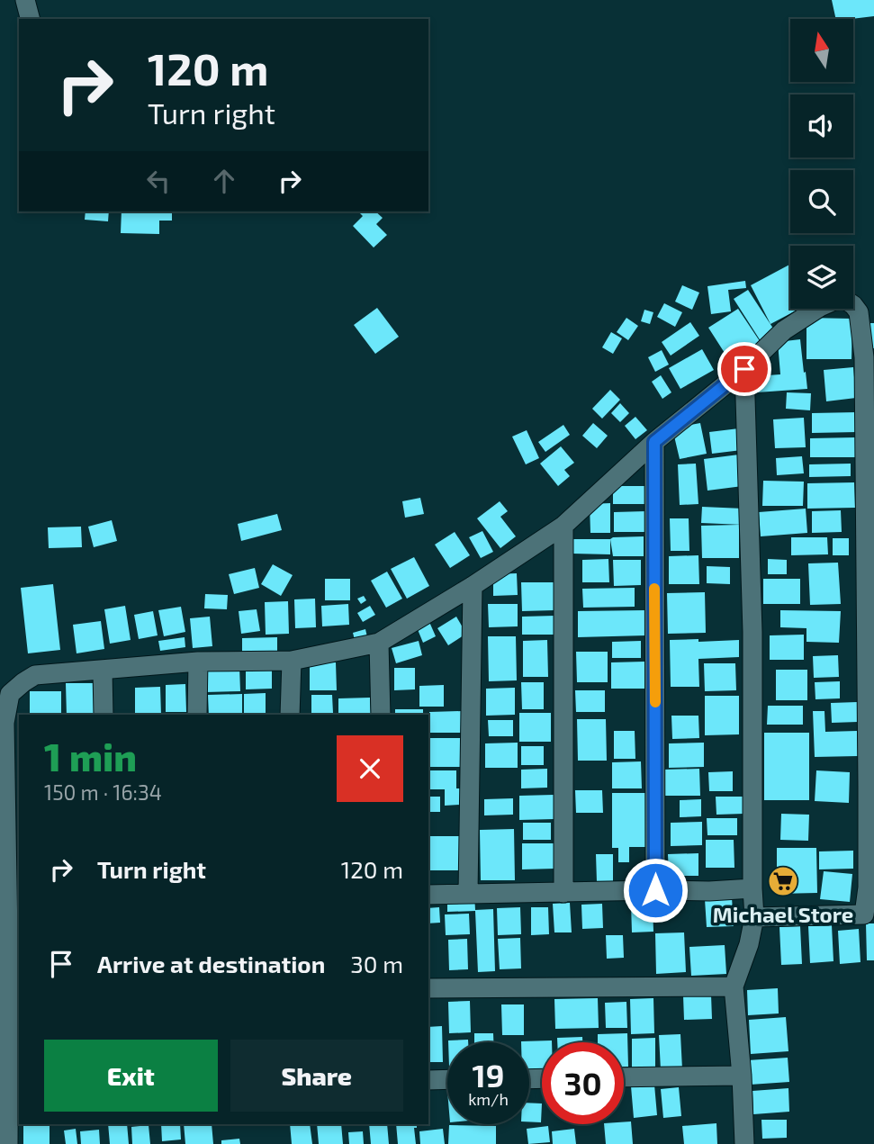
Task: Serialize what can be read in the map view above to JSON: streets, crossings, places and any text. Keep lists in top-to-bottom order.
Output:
{
  "places": {
    "supermarket": ["Michael Store"]
  },
  "north": "top",
  "page": {
    "turn": ["120 m", "Turn right"],
    "heading": ["1 min", "150 m · 16:34"],
    "list": [
      {
        "name": "Turn right",
        "value": "120 m"
      },
      {
        "name": "Arrive at destination",
        "value": "30 m"
      }
    ],
    "buttons": ["Exit", "Share"],
    "speed": "19 km/h",
    "limit": "30"
  }
}
